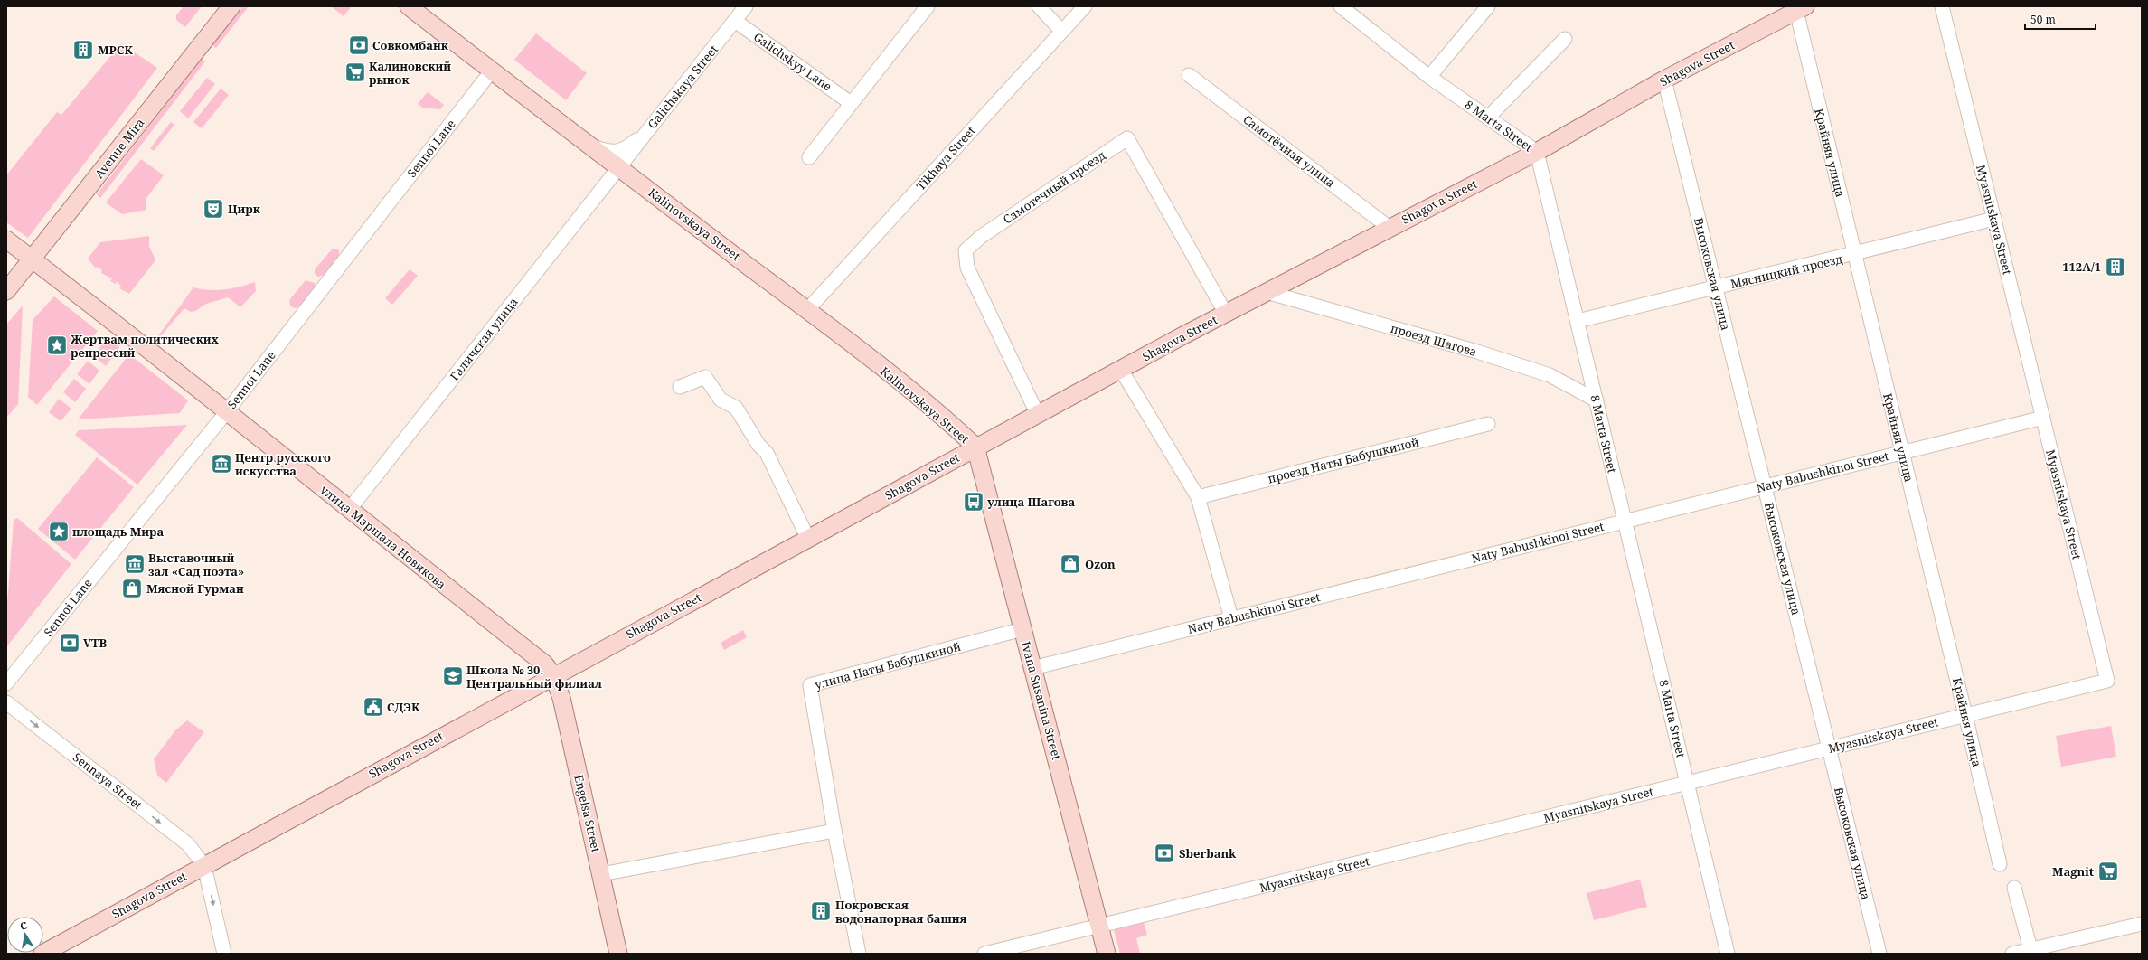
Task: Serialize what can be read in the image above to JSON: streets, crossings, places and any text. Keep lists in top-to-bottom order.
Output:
{
  "streets": {
    "main road": [
      "Shagova Street",
      "Avenue Mira",
      "Kalinovskaya Street",
      "улица Маршала Новикова",
      "Ivana Susanina Street",
      "Engelsa Street"
    ],
    "street": [
      "Galichskyy Lane",
      "Galichskaya Street",
      "8 Marta Street",
      "Sennoi Lane",
      "Самотёчная улица",
      "Крайняя улица",
      "Tikhaya Street",
      "Самотечный проезд",
      "Myasnitskaya Street",
      "Мясницкий проезд",
      "Высоковская улица",
      "Галичская улица",
      "проезд Шагова",
      "проезд Наты Бабушкиной",
      "Naty Babushkinoi Street",
      "улица Наты Бабушкиной",
      "Sennaya Street"
    ]
  },
  "crossings": [
    ["Galichskyy Lane", "Galichskaya Street"],
    ["Shagova Street", "8 Marta Street"],
    ["Shagova Street", "Самотёчная улица"],
    ["Shagova Street", "Крайняя улица"],
    ["Shagova Street", "Самотечный проезд"],
    ["Shagova Street", "Kalinovskaya Street"],
    ["Shagova Street", "Высоковская улица"],
    ["Shagova Street", "проезд Шагова"],
    ["Shagova Street", "улица Маршала Новикова"],
    ["Shagova Street", "Ivana Susanina Street"],
    ["Shagova Street", "Sennaya Street"],
    ["Shagova Street", "Engelsa Street"],
    ["Galichskaya Street", "Kalinovskaya Street"],
    ["Galichskaya Street", "Галичская улица"],
    ["8 Marta Street", "Myasnitskaya Street"],
    ["8 Marta Street", "Мясницкий проезд"],
    ["8 Marta Street", "проезд Шагова"],
    ["8 Marta Street", "Naty Babushkinoi Street"],
    ["Avenue Mira", "улица Маршала Новикова"],
    ["Sennoi Lane", "Kalinovskaya Street"],
    ["Sennoi Lane", "улица Маршала Новикова"],
    ["Крайняя улица", "Myasnitskaya Street"],
    ["Крайняя улица", "Мясницкий проезд"],
    ["Крайняя улица", "Naty Babushkinoi Street"],
    ["Tikhaya Street", "Kalinovskaya Street"],
    ["Myasnitskaya Street", "Мясницкий проезд"],
    ["Myasnitskaya Street", "Высоковская улица"],
    ["Myasnitskaya Street", "Naty Babushkinoi Street"],
    ["Myasnitskaya Street", "Ivana Susanina Street"],
    ["Kalinovskaya Street", "Галичская улица"],
    ["Kalinovskaya Street", "Ivana Susanina Street"],
    ["Мясницкий проезд", "Высоковская улица"],
    ["Высоковская улица", "Naty Babushkinoi Street"],
    ["Галичская улица", "улица Маршала Новикова"],
    ["Naty Babushkinoi Street", "Ivana Susanina Street"],
    ["улица Маршала Новикова", "Engelsa Street"],
    ["улица Наты Бабушкиной", "Ivana Susanina Street"]
  ],
  "one_way": ["Sennaya Street"],
  "places": {
    "bank": ["Совкомбанк", "VTB", "Sberbank"],
    "building": ["МРСК", "112А/1", "Покровская водонапорная башня"],
    "supermarket": ["Калиновский рынок", "Magnit"],
    "theatre": ["Цирк"],
    "place": ["Жертвам политических репрессий", "площадь Мира"],
    "museum": ["Центр русского искусства", "Выставочный зал «Сад поэта»"],
    "bus stop": ["улица Шагова"],
    "shop": ["Ozon", "Мясной Гурман"],
    "school or university": ["Школа № 30. Центральный филиал"],
    "public building": ["СДЭК"]
  },
  "scale_bar": "50 m",
  "north": "top"
}
